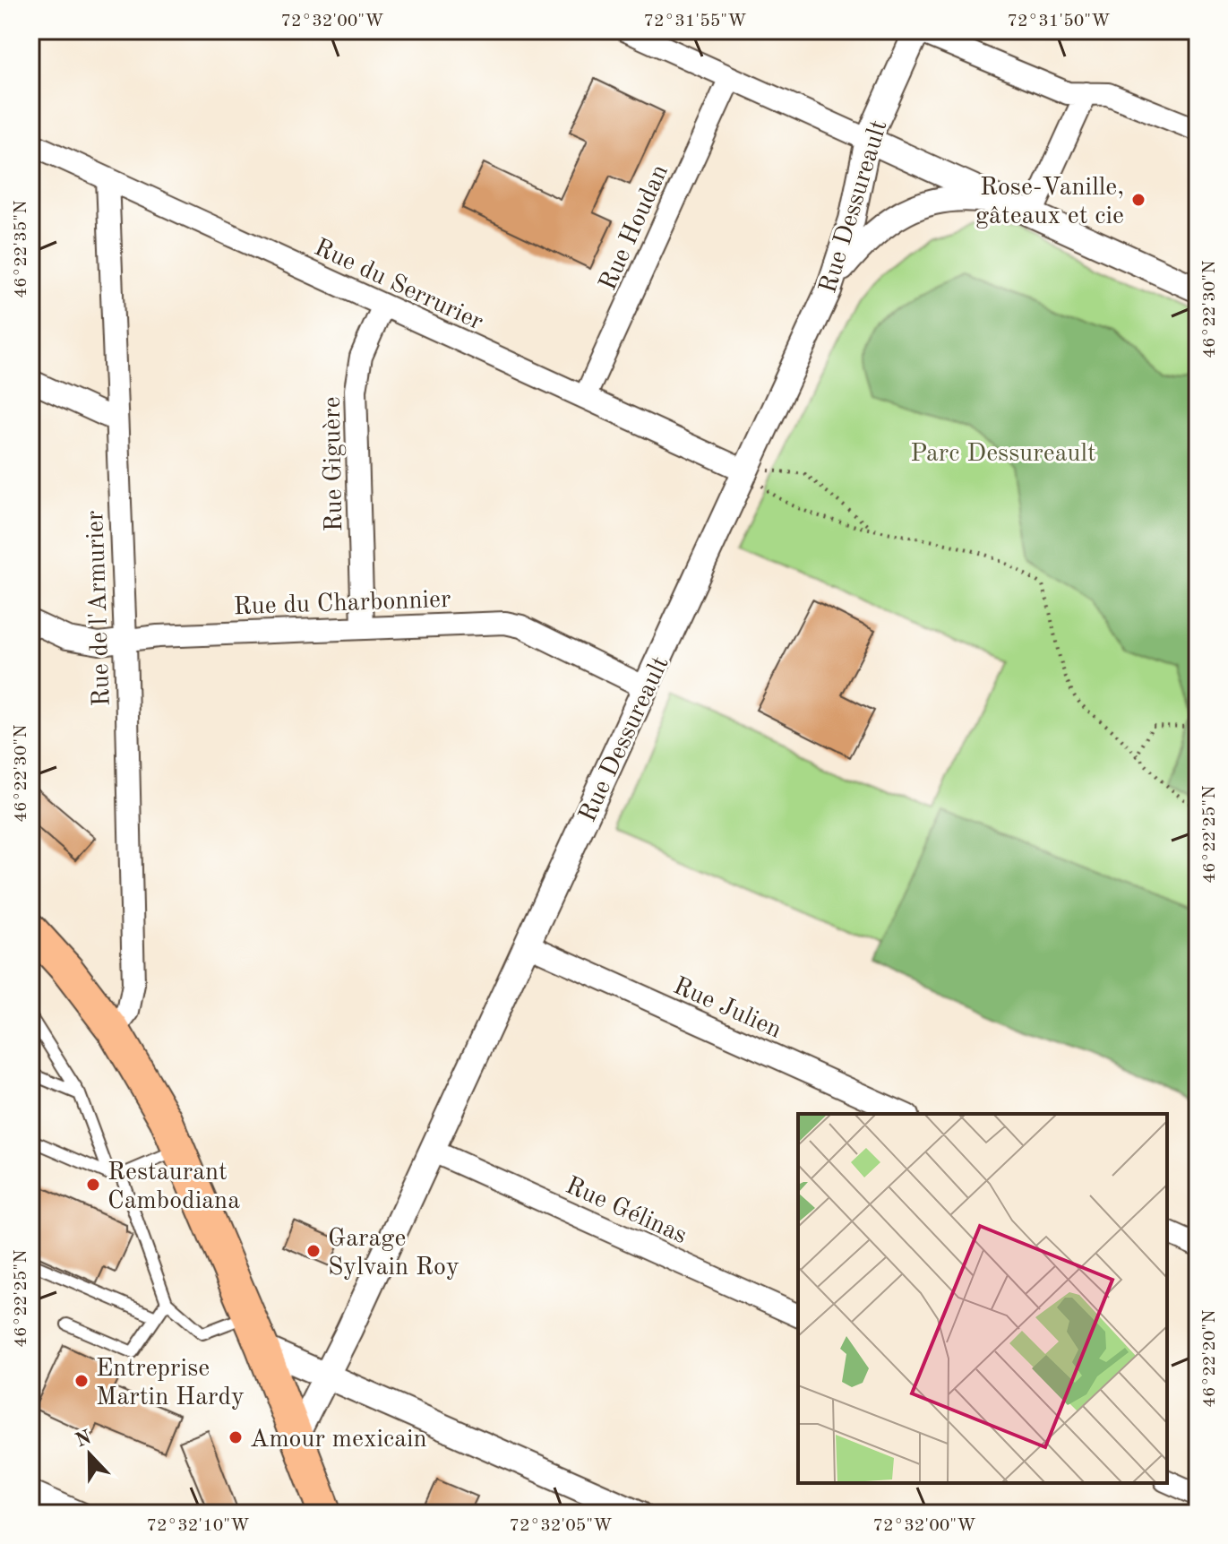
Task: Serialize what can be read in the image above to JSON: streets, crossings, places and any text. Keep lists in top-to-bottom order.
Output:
{
  "streets": {
    "street": [
      "Rue Dessureault",
      "Rue Houdan",
      "Rue du Serrurier",
      "Rue Giguère",
      "Rue du Charbonnier",
      "Rue de l'Armurier",
      "Rue Julien",
      "Rue Gélinas"
    ]
  },
  "crossings": [
    ["Rue Dessureault", "Rue du Serrurier"],
    ["Rue Dessureault", "Rue du Charbonnier"],
    ["Rue Dessureault", "Rue Julien"],
    ["Rue Dessureault", "Rue Gélinas"],
    ["Rue Houdan", "Rue du Serrurier"],
    ["Rue du Serrurier", "Rue Giguère"],
    ["Rue du Serrurier", "Rue de l'Armurier"],
    ["Rue Giguère", "Rue du Charbonnier"],
    ["Rue du Charbonnier", "Rue de l'Armurier"]
  ],
  "parks": ["Parc Dessureault"],
  "places": [
    "Rose-Vanille, gâteaux et cie",
    "Restaurant Cambodiana",
    "Garage Sylvain Roy",
    "Entreprise Martin Hardy",
    "Amour mexicain"
  ],
  "north": "top",
  "coordinates": [
    "72°32'00\"W",
    "72°31'55\"W",
    "72°31'50\"W",
    "46°22'35\"N",
    "46°22'30\"N",
    "46°22'25\"N",
    "46°22'20\"N",
    "72°32'10\"W",
    "72°32'05\"W"
  ]
}
